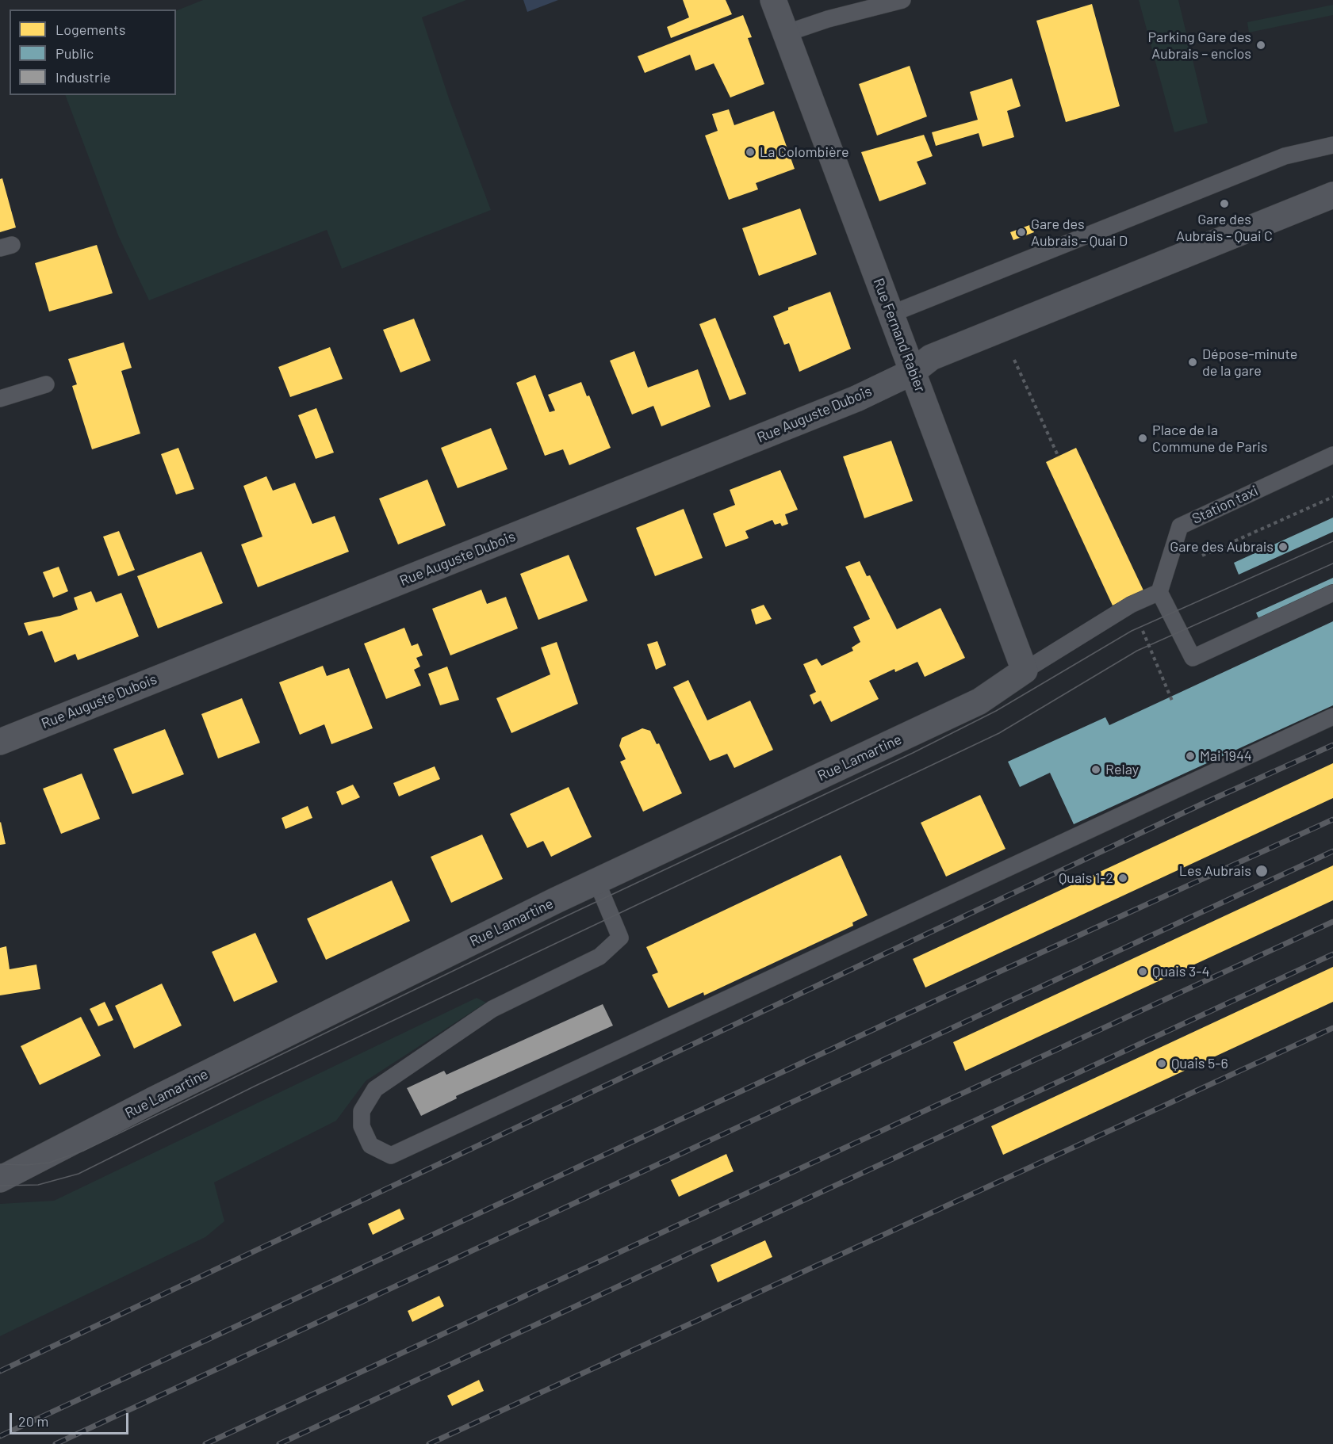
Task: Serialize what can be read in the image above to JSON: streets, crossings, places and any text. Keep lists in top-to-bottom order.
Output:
{
  "streets": {
    "street": ["Rue Fernand Rabier", "Rue Auguste Dubois", "Rue Lamartine"],
    "lane": ["Station taxi"]
  },
  "crossings": [
    ["Rue Fernand Rabier", "Rue Auguste Dubois"],
    ["Rue Fernand Rabier", "Rue Lamartine"]
  ],
  "places": [
    "Parking Gare des Aubrais – enclos",
    "La Colombière",
    "Gare des Aubrais - Quai C",
    "Gare des Aubrais - Quai D",
    "Dépose-minute de la gare",
    "Place de la Commune de Paris",
    "Gare des Aubrais",
    "Mai 1944",
    "Relay",
    "Les Aubrais",
    "Quais 1-2",
    "Quais 3-4",
    "Quais 5-6"
  ],
  "legend": ["Logements", "Public", "Industrie"],
  "scale_bar": "20 m"
}
